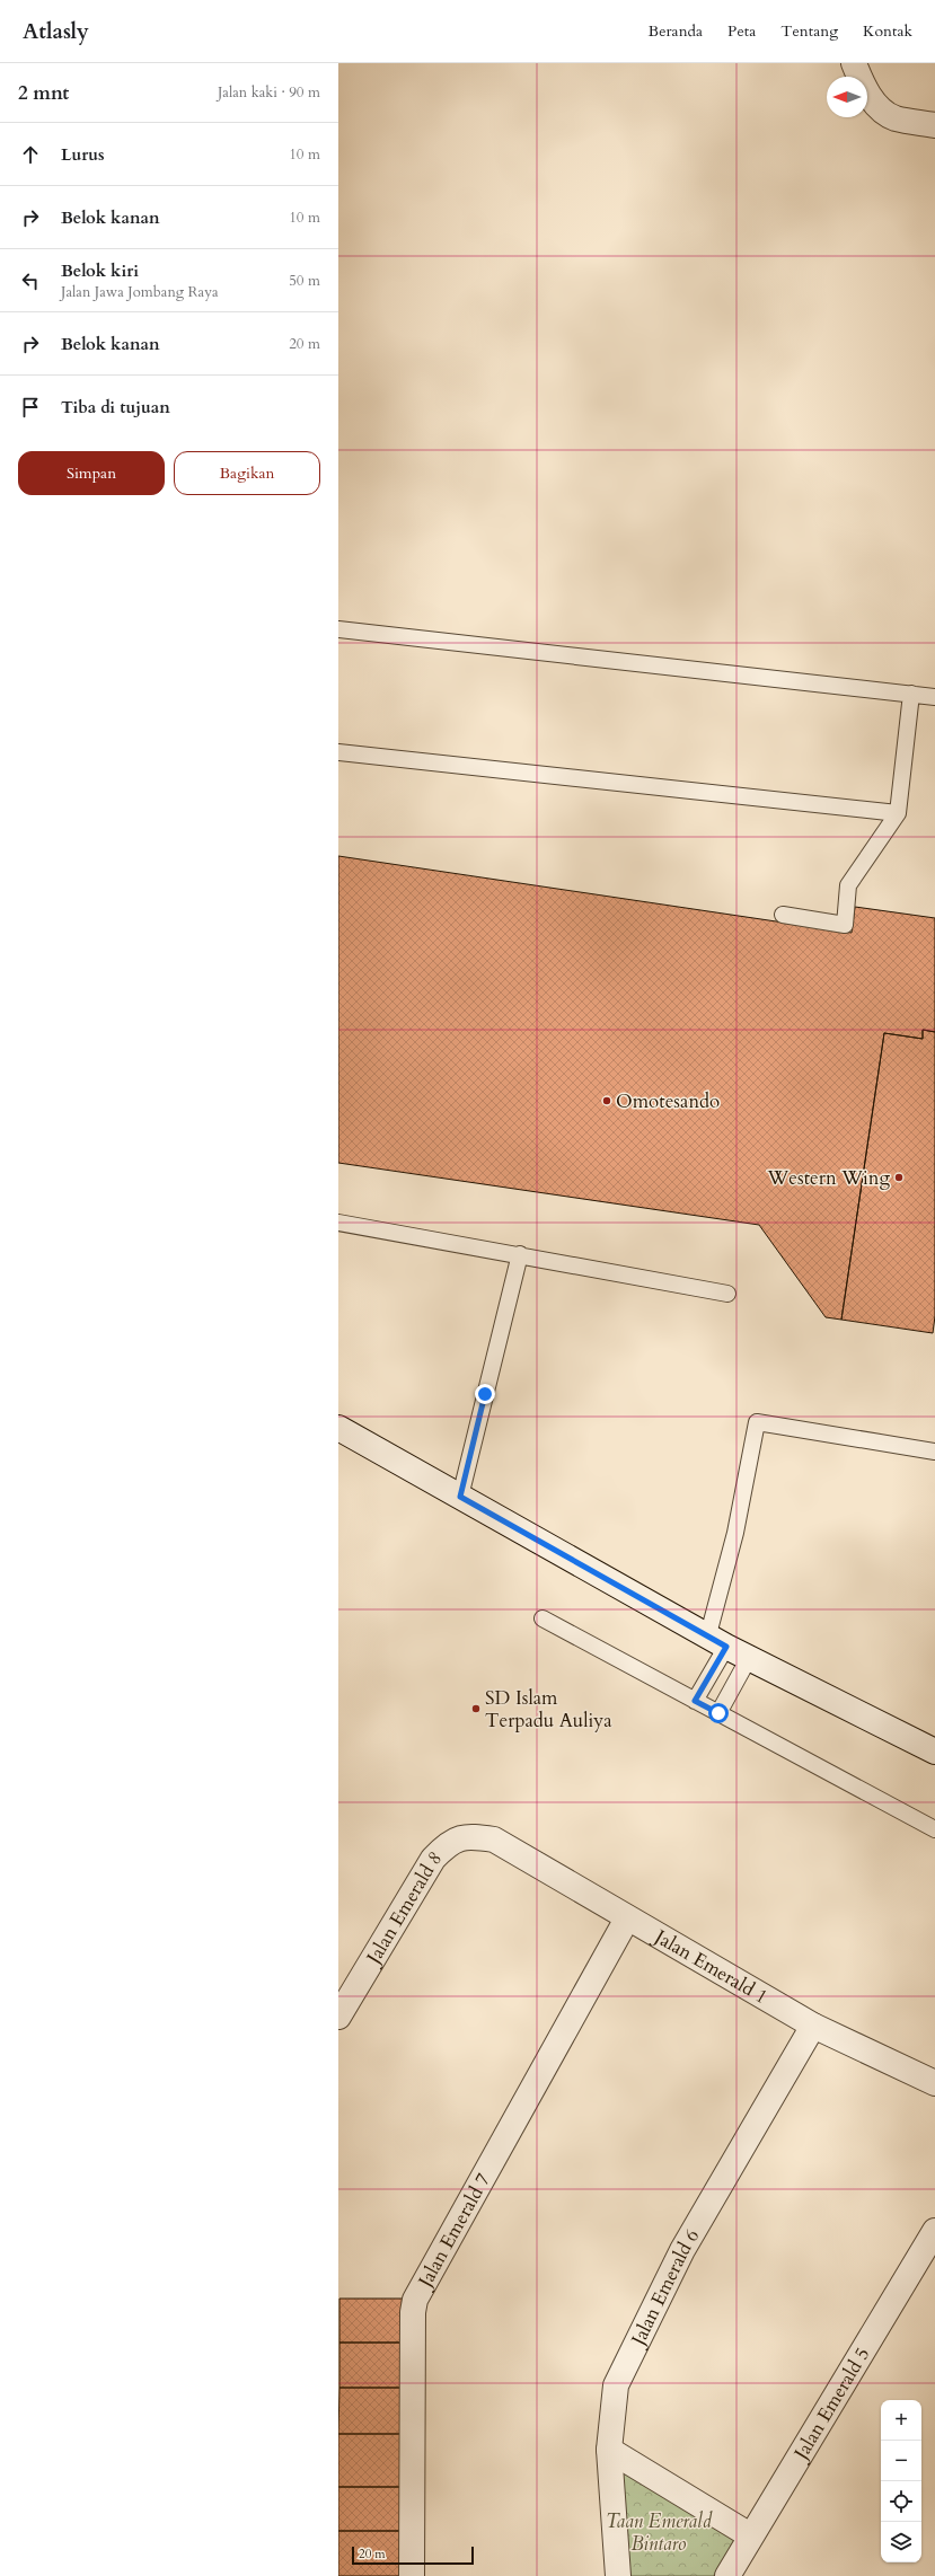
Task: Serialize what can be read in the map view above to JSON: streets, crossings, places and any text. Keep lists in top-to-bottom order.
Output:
{
  "streets": {
    "street": [
      "Jalan Emerald 8",
      "Jalan Emerald 1",
      "Jalan Emerald 7",
      "Jalan Emerald 6",
      "Jalan Emerald 5"
    ]
  },
  "crossings": [
    ["Jalan Emerald 8", "Jalan Emerald 1"],
    ["Jalan Emerald 1", "Jalan Emerald 7"],
    ["Jalan Emerald 1", "Jalan Emerald 6"]
  ],
  "parks": ["Taan Emerald Bintaro"],
  "places": ["Omotesando", "Western Wing", "SD Islam Terpadu Auliya"],
  "scale_bar": "20 m",
  "north": "left",
  "page": {
    "header": "Atlasly",
    "nav": [
      "Beranda",
      "Peta",
      "Tentang",
      "Kontak"
    ],
    "heading": ["2 mnt", "Jalan kaki · 90 m"],
    "list": [
      ["Lurus", "10 m"],
      ["Belok kanan", "10 m"],
      ["Belok kiri", "Jalan Jawa Jombang Raya", "50 m"],
      ["Belok kanan", "20 m"],
      "Tiba di tujuan"
    ],
    "buttons": ["Simpan", "Bagikan"],
    "map_buttons": ["+", "−"],
    "scale": "20 m"
  }
}
